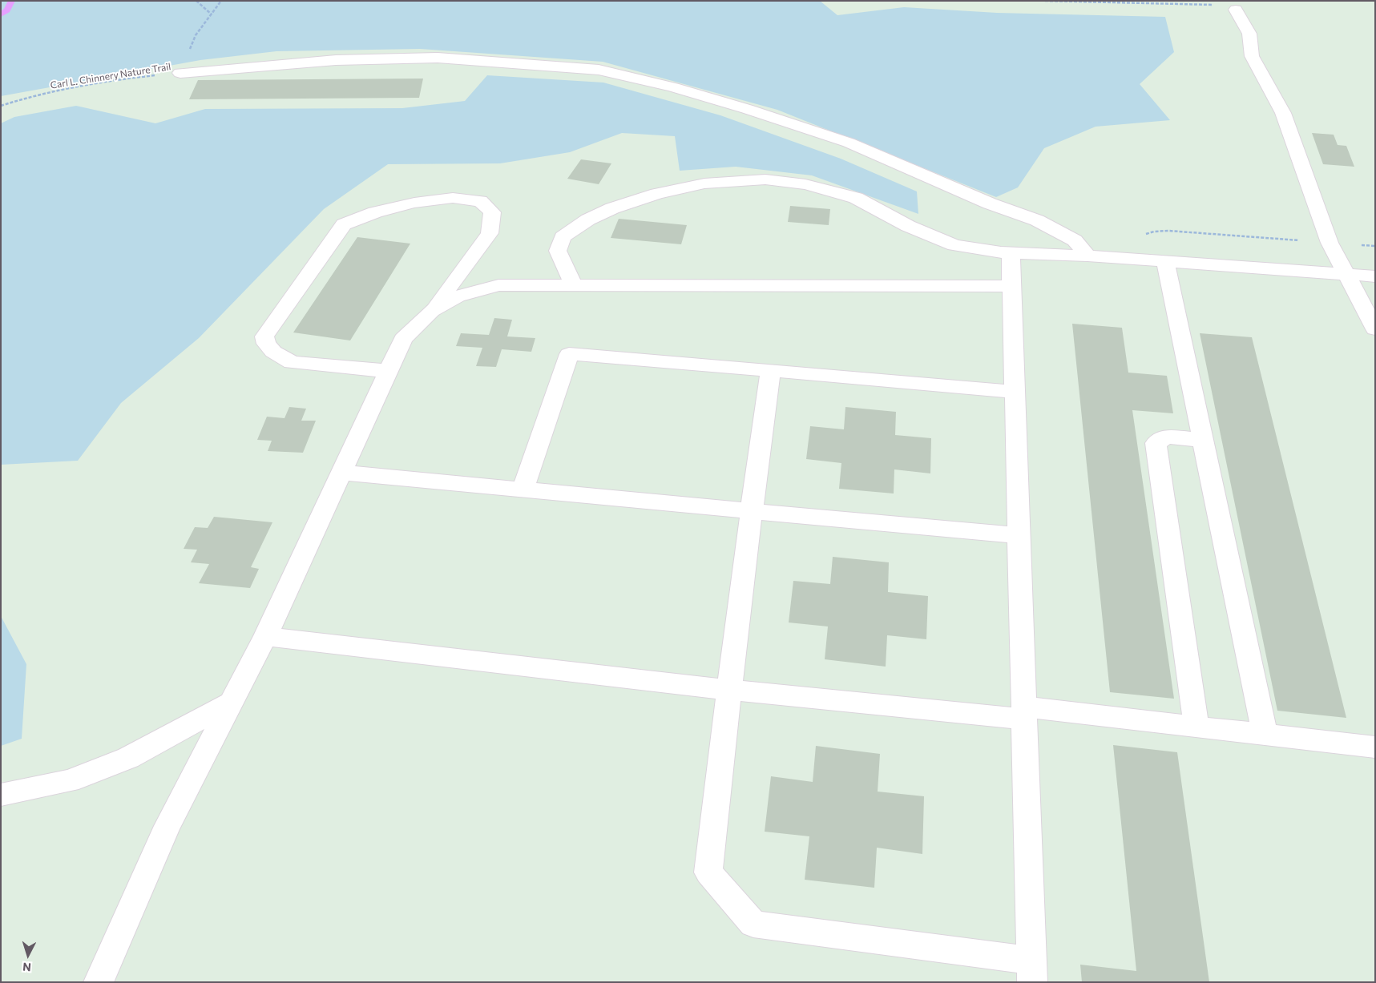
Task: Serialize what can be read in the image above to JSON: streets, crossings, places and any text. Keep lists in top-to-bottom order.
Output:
{
  "streets": {
    "path": ["Carl L. Chinnery Nature Trail"]
  },
  "north": "bottom"
}
